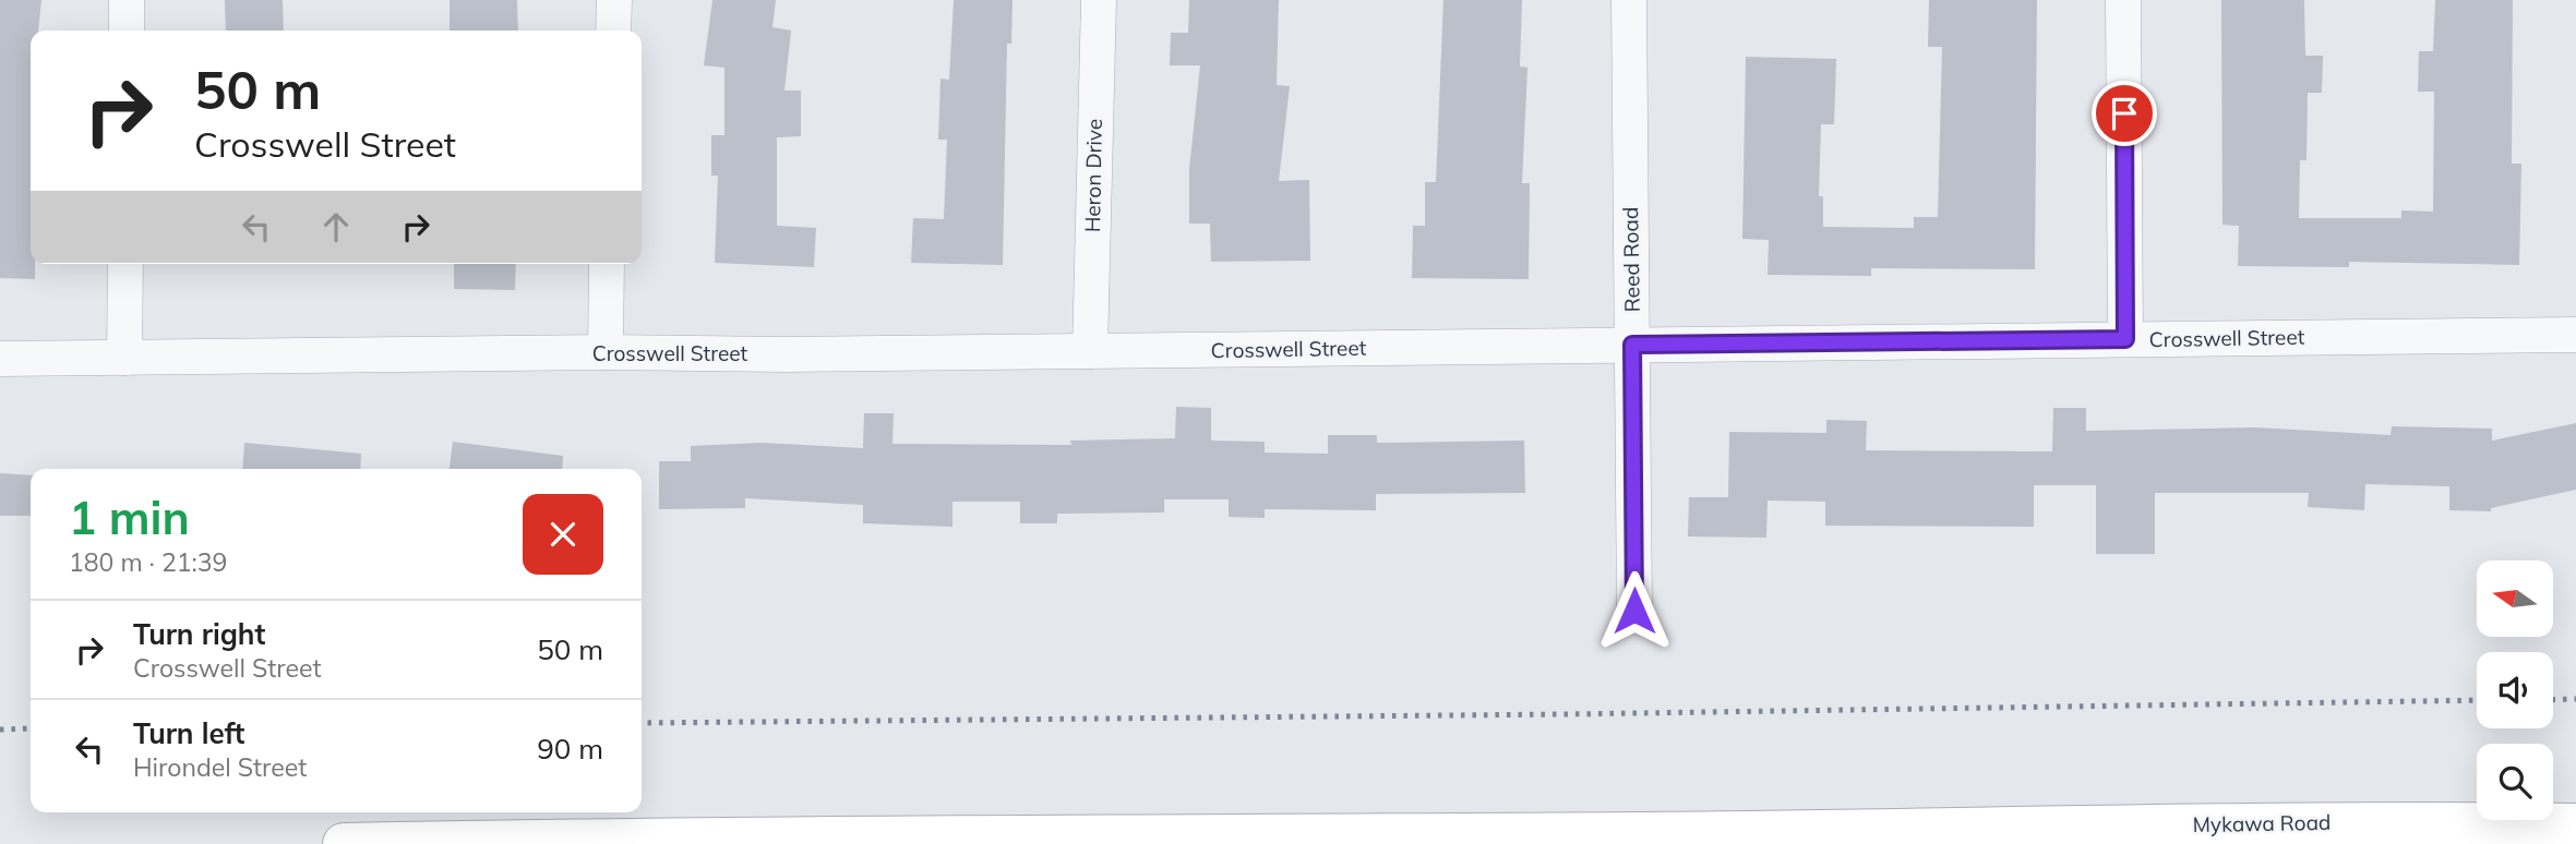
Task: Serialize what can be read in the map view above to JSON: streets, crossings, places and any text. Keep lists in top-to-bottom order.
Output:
{
  "streets": {
    "main road": ["Mykawa Road"],
    "street": ["Heron Drive", "Reed Road", "Crosswell Street"]
  },
  "crossings": [
    ["Heron Drive", "Crosswell Street"],
    ["Reed Road", "Crosswell Street"]
  ],
  "north": "left",
  "page": {
    "turn": ["50 m", "Crosswell Street"],
    "heading": ["1 min", "180 m · 21:39"],
    "list": [
      {
        "name": "Turn right",
        "note": "Crosswell Street",
        "value": "50 m"
      },
      {
        "name": "Turn left",
        "note": "Hirondel Street",
        "value": "90 m"
      }
    ]
  }
}
